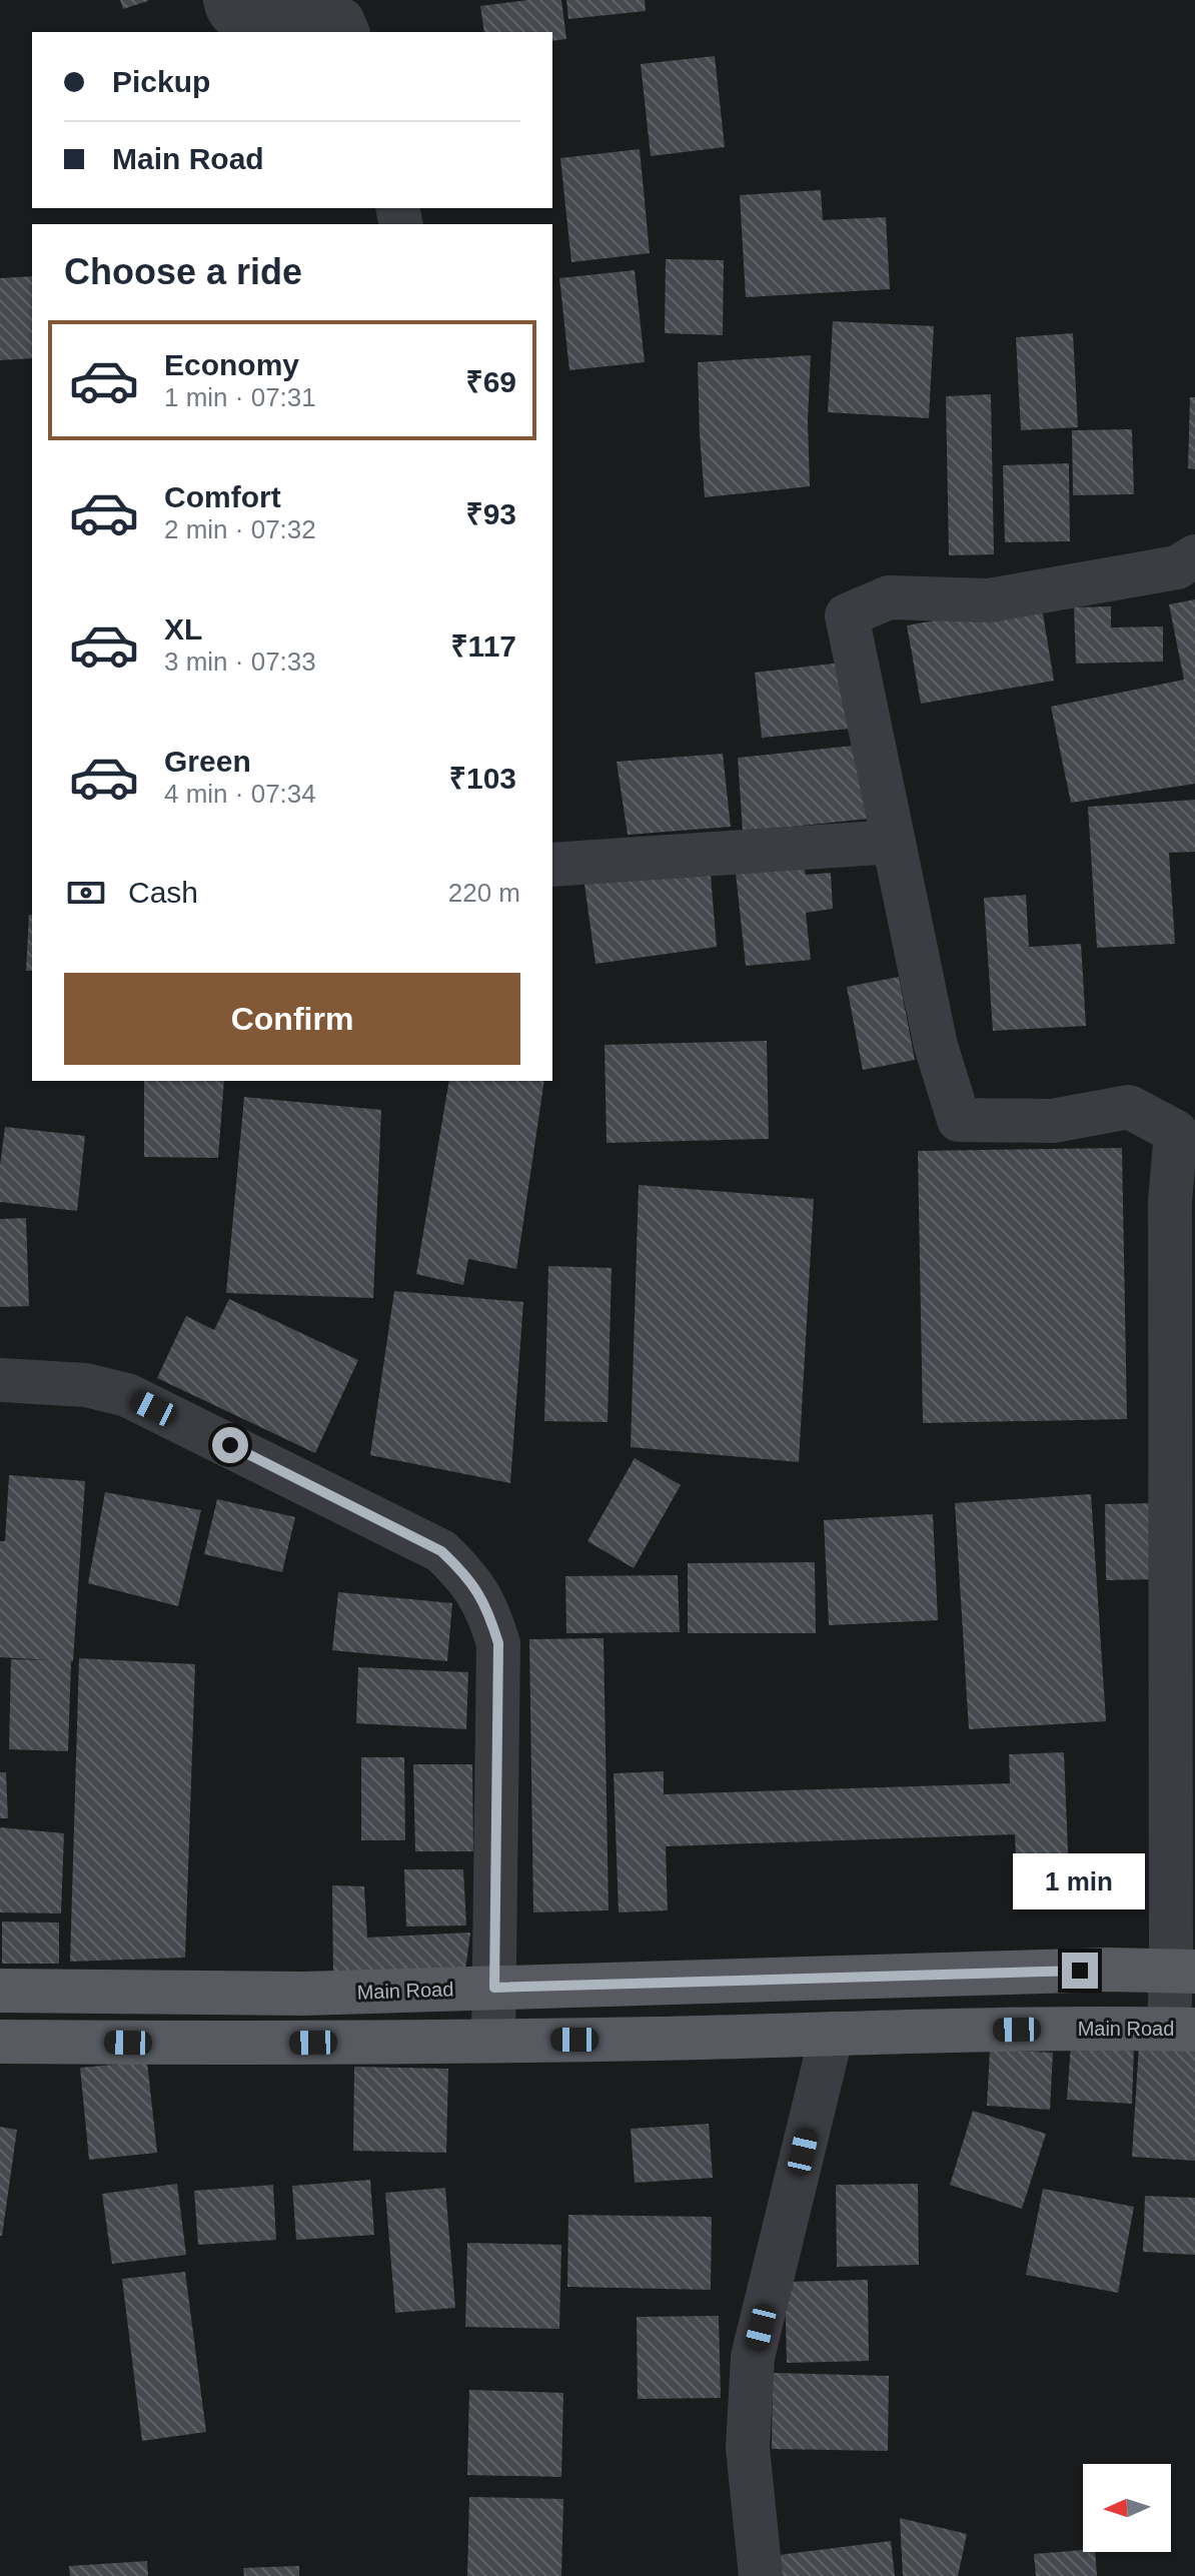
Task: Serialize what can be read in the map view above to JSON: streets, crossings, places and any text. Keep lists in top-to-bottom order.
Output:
{
  "streets": {
    "main road": ["Main Road"]
  },
  "north": "left",
  "page": {
    "banner": ["Pickup", "Main Road"],
    "heading": "Choose a ride",
    "list": [
      {
        "name": "Economy",
        "note": "1 min · 07:31",
        "value": "₹69"
      },
      {
        "name": "Comfort",
        "note": "2 min · 07:32",
        "value": "₹93"
      },
      {
        "name": "XL",
        "note": "3 min · 07:33",
        "value": "₹117"
      },
      {
        "name": "Green",
        "note": "4 min · 07:34",
        "value": "₹103"
      }
    ],
    "pay": ["Cash", "220 m"],
    "buttons": "Confirm",
    "bubble": "1 min"
  }
}
